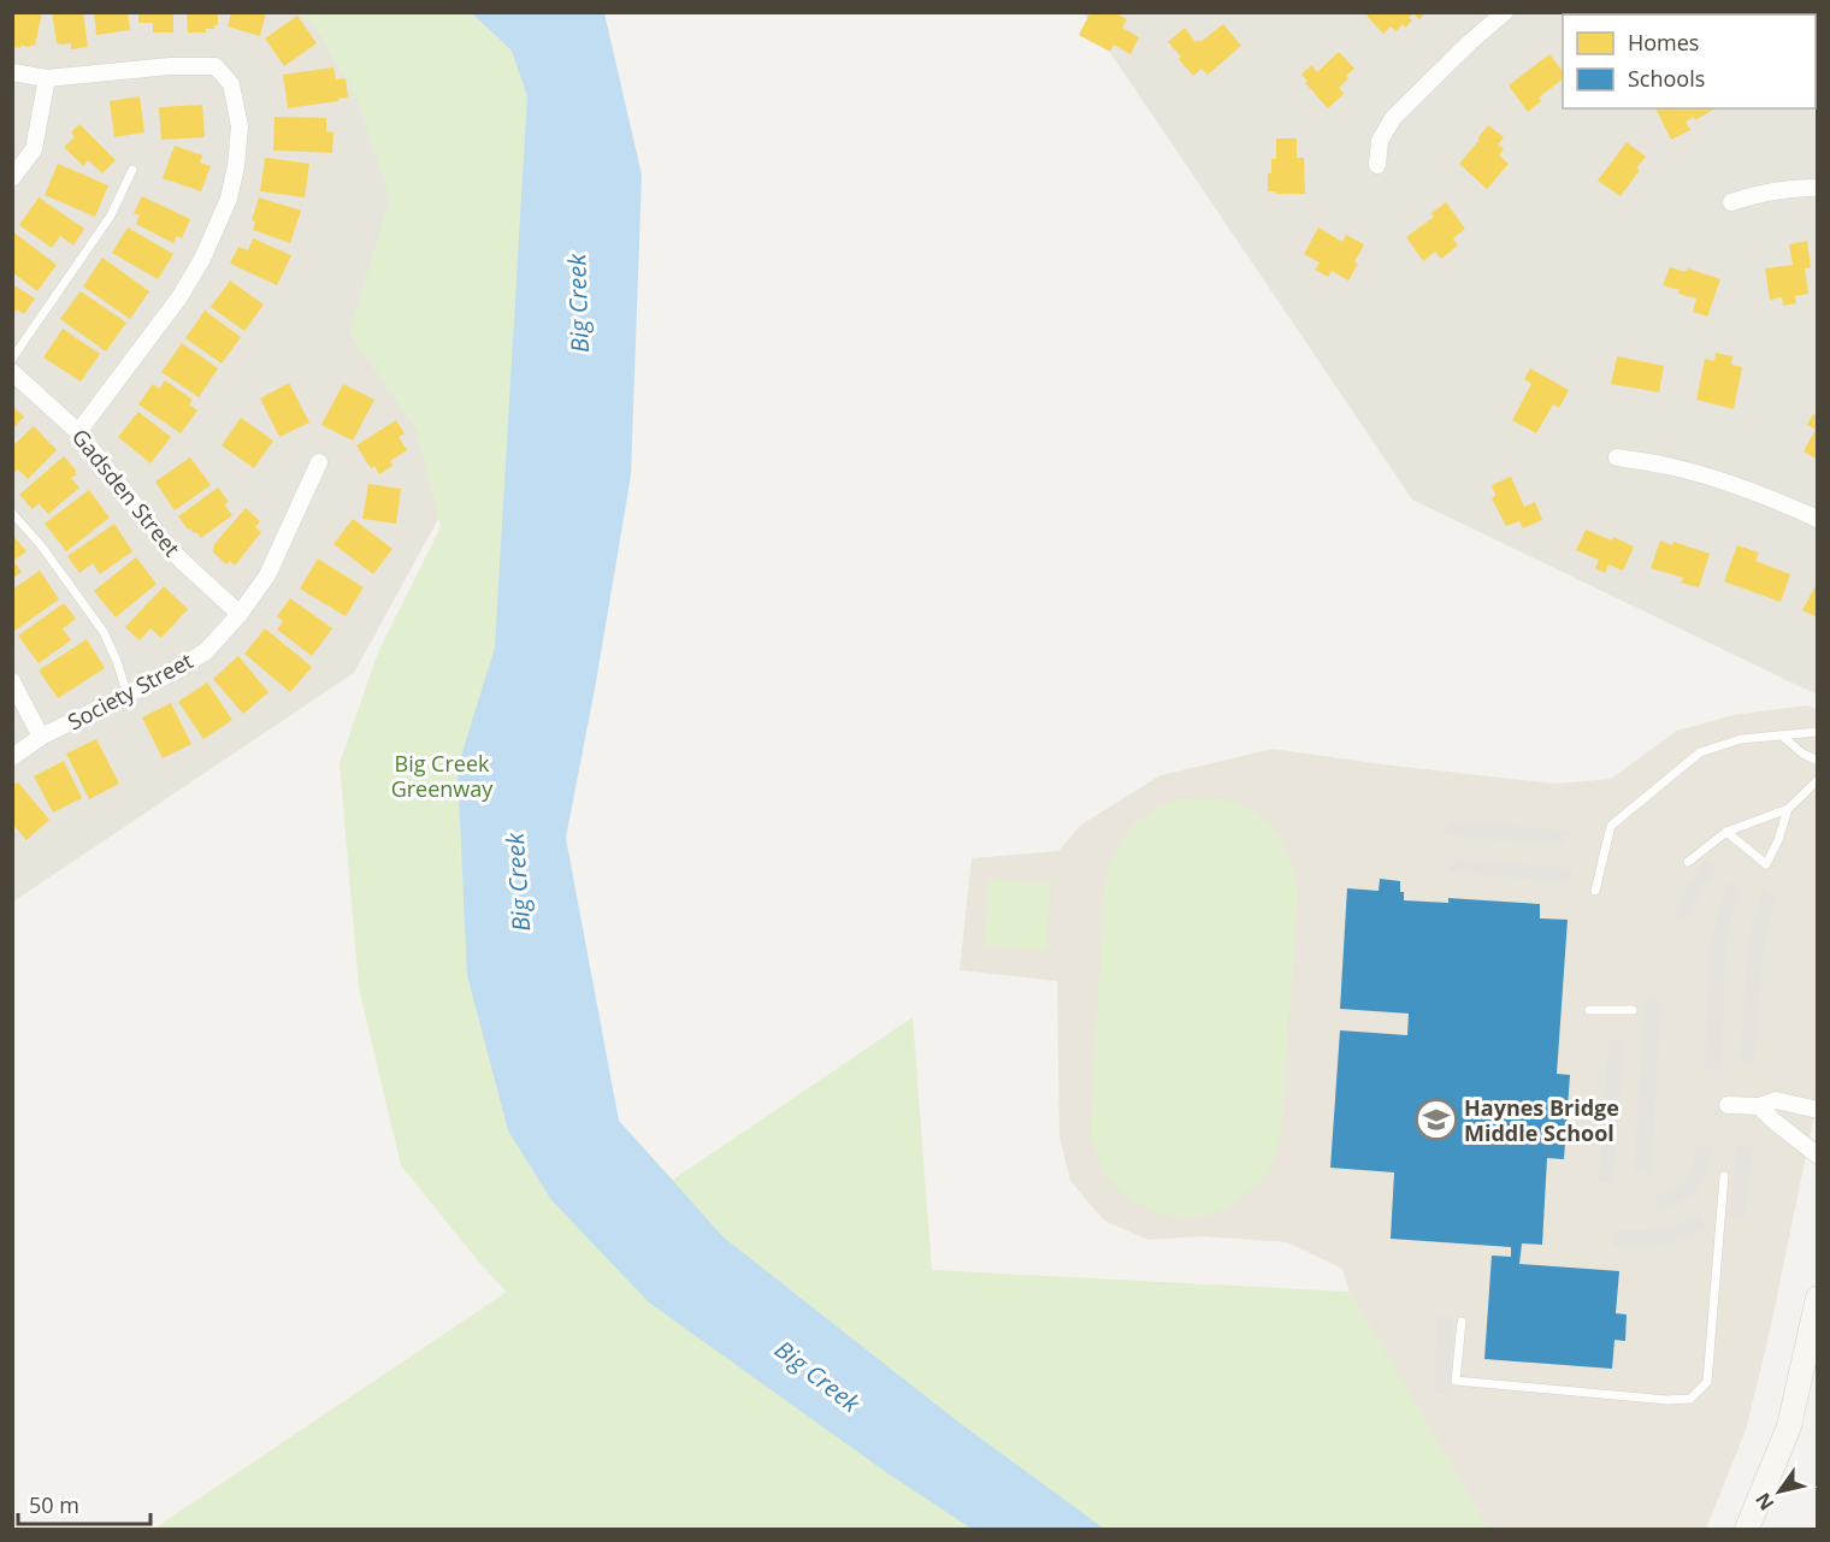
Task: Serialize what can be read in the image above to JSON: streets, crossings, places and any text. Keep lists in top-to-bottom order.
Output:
{
  "streets": {
    "street": ["Gadsden Street", "Society Street"]
  },
  "crossings": [
    ["Gadsden Street", "Society Street"]
  ],
  "water": ["Big Creek"],
  "parks": ["Big Creek Greenway"],
  "places": {
    "school or university": ["Haynes Bridge Middle School"]
  },
  "legend": ["Homes", "Schools"],
  "scale_bar": "50 m",
  "north": "bottom left"
}
